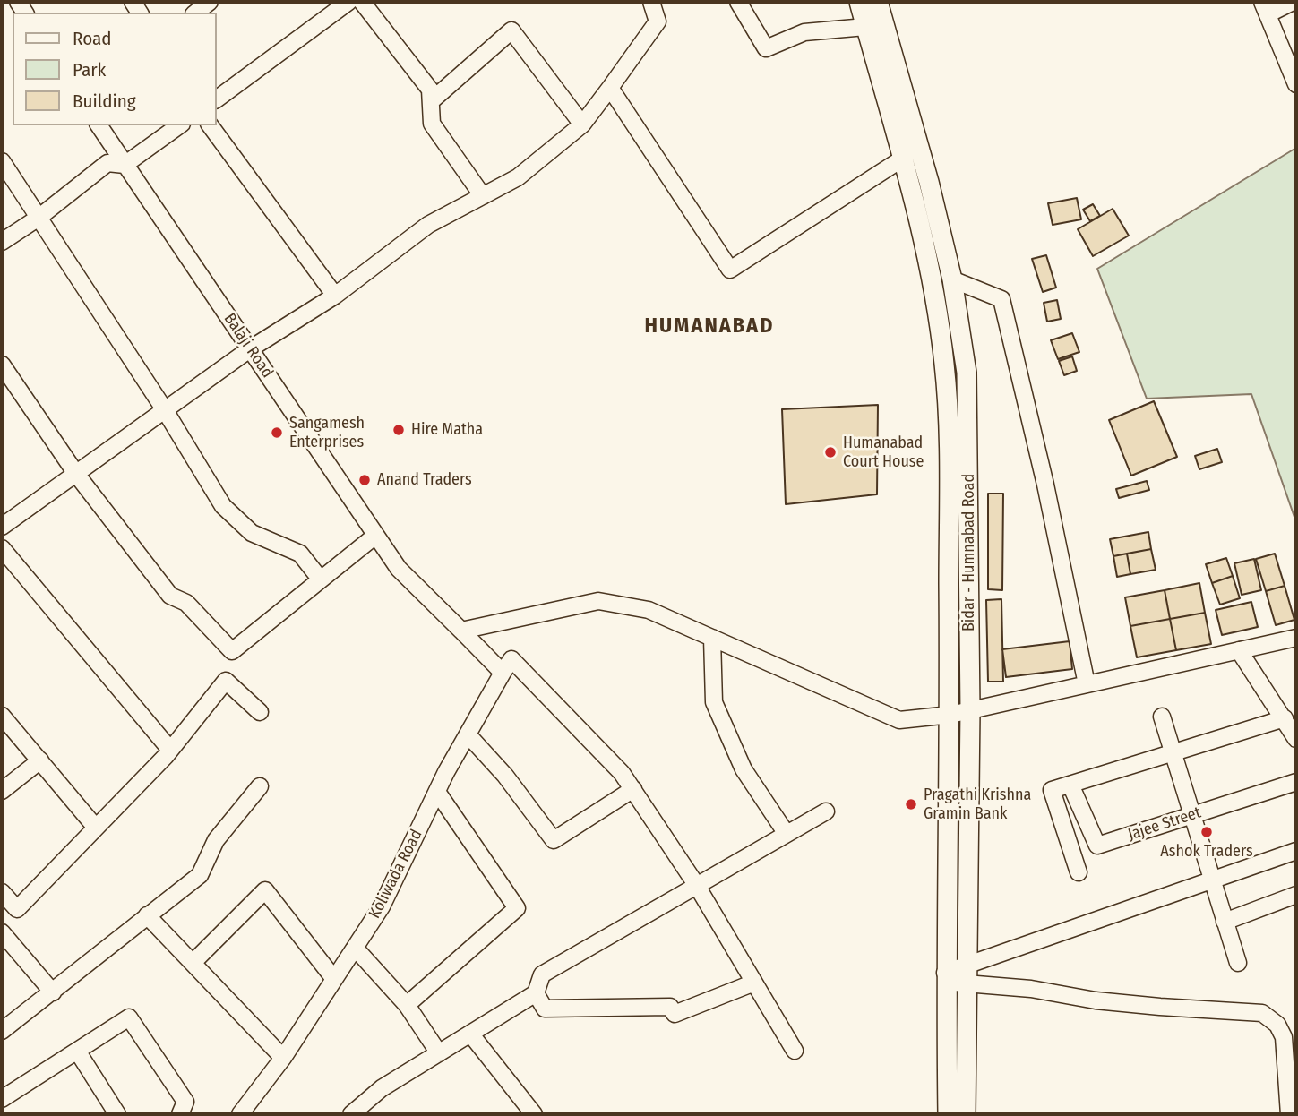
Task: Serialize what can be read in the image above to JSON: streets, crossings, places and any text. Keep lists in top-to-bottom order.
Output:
{
  "streets": {
    "main road": ["Bidar - Humnabad Road"],
    "street": ["Balaji Road", "Jajee Street", "Koliwada Road"]
  },
  "districts": ["HUMANABAD"],
  "places": [
    "Hire Matha",
    "Sangamesh Enterprises",
    "Humanabad Court House",
    "Anand Traders",
    "Pragathi Krishna Gramin Bank",
    "Ashok Traders"
  ],
  "legend": ["Road", "Park", "Building"]
}
